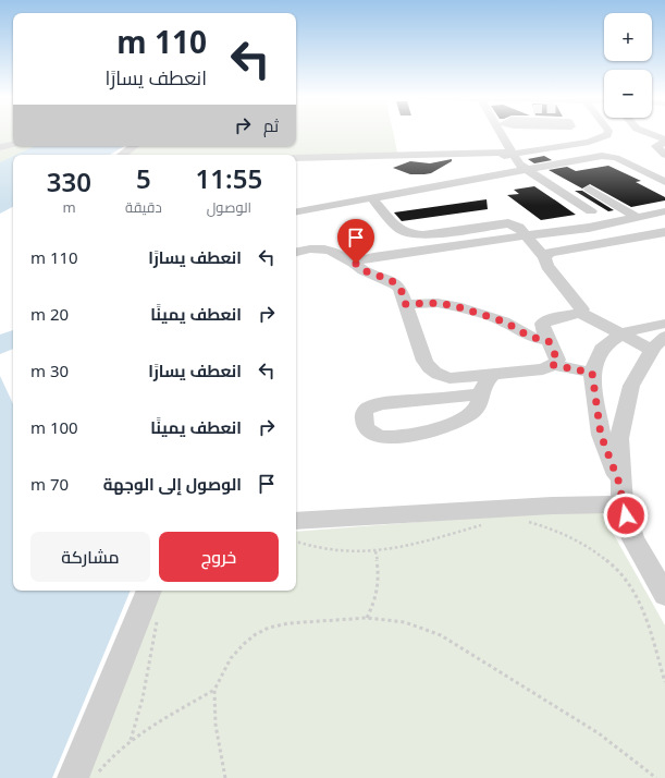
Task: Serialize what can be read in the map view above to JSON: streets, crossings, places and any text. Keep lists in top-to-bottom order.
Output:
{
  "page": {
    "map_buttons": ["+", "−"],
    "turn": ["110 m", "انعطف يسارًا"],
    "then": "ثم",
    "eta": [
      "11:55",
      "الوصول",
      "5",
      "دقيقة",
      "330",
      "m"
    ],
    "list": [
      {
        "name": "انعطف يسارًا",
        "value": "110 m"
      },
      {
        "name": "انعطف يمينًا",
        "value": "20 m"
      },
      {
        "name": "انعطف يسارًا",
        "value": "30 m"
      },
      {
        "name": "انعطف يمينًا",
        "value": "100 m"
      },
      {
        "name": "الوصول إلى الوجهة",
        "value": "70 m"
      }
    ],
    "buttons": ["خروج", "مشاركة"]
  }
}
